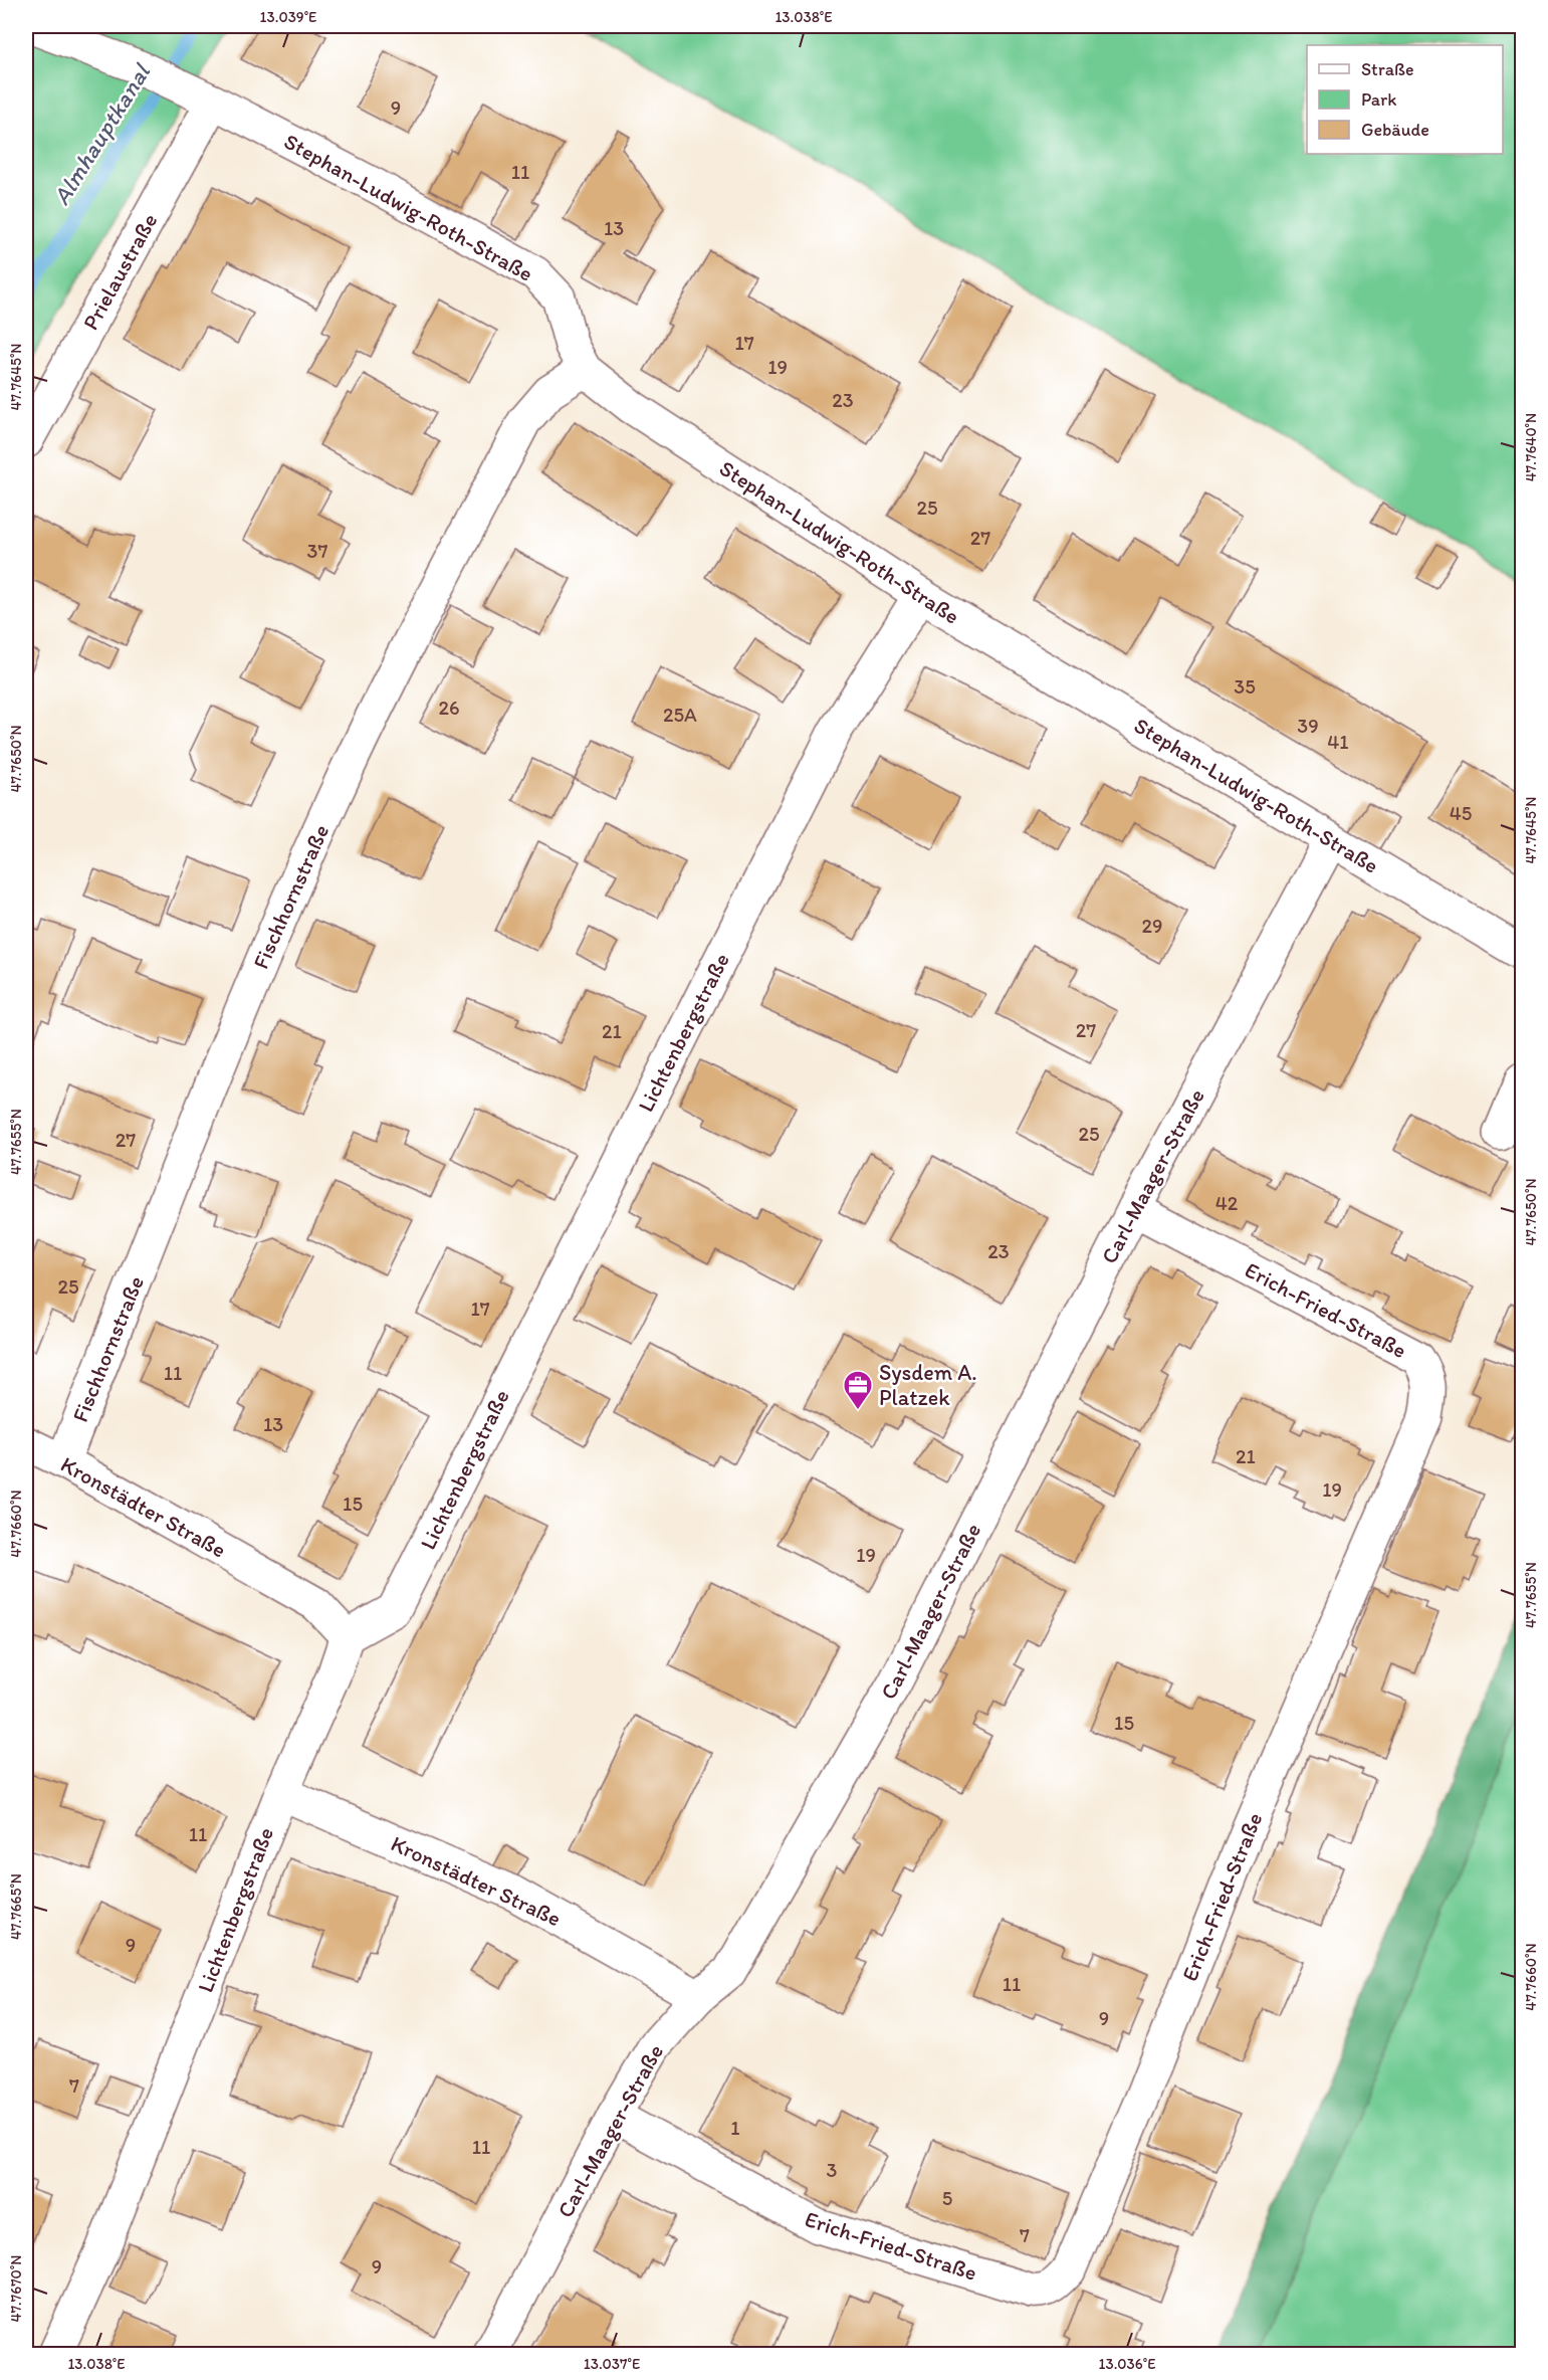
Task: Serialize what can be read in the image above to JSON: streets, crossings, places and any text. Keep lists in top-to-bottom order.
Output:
{
  "streets": {
    "street": [
      "Stephan-Ludwig-Roth-Straße",
      "Prielaustraße",
      "Fischhornstraße",
      "Lichtenbergstraße",
      "Carl-Maager-Straße",
      "Erich-Fried-Straße",
      "Kronstädter Straße"
    ]
  },
  "crossings": [
    ["Stephan-Ludwig-Roth-Straße", "Prielaustraße"],
    ["Stephan-Ludwig-Roth-Straße", "Fischhornstraße"],
    ["Stephan-Ludwig-Roth-Straße", "Lichtenbergstraße"],
    ["Stephan-Ludwig-Roth-Straße", "Carl-Maager-Straße"],
    ["Fischhornstraße", "Kronstädter Straße"],
    ["Lichtenbergstraße", "Kronstädter Straße"],
    ["Carl-Maager-Straße", "Erich-Fried-Straße"],
    ["Carl-Maager-Straße", "Kronstädter Straße"]
  ],
  "water": ["Almhauptkanal"],
  "places": {
    "office": ["Sysdem A. Platzek"]
  },
  "house_numbers": [
    "9",
    "11",
    "13",
    "17",
    "19",
    "23",
    "25",
    "27",
    "37",
    "35",
    "26",
    "25A",
    "39",
    "41",
    "45",
    "29",
    "27",
    "21",
    "25",
    "27",
    "42",
    "23",
    "25",
    "17",
    "11",
    "13",
    "21",
    "19",
    "15",
    "19",
    "15",
    "11",
    "9",
    "11",
    "9",
    "7",
    "1",
    "11",
    "3",
    "5",
    "7",
    "9"
  ],
  "legend": ["Straße", "Park", "Gebäude"],
  "coordinates": [
    "13.039°E",
    "13.038°E",
    "47.7645°N",
    "47.7640°N",
    "47.7650°N",
    "47.7655°N",
    "47.7660°N",
    "47.7665°N",
    "47.7670°N",
    "13.037°E",
    "13.036°E"
  ]
}
